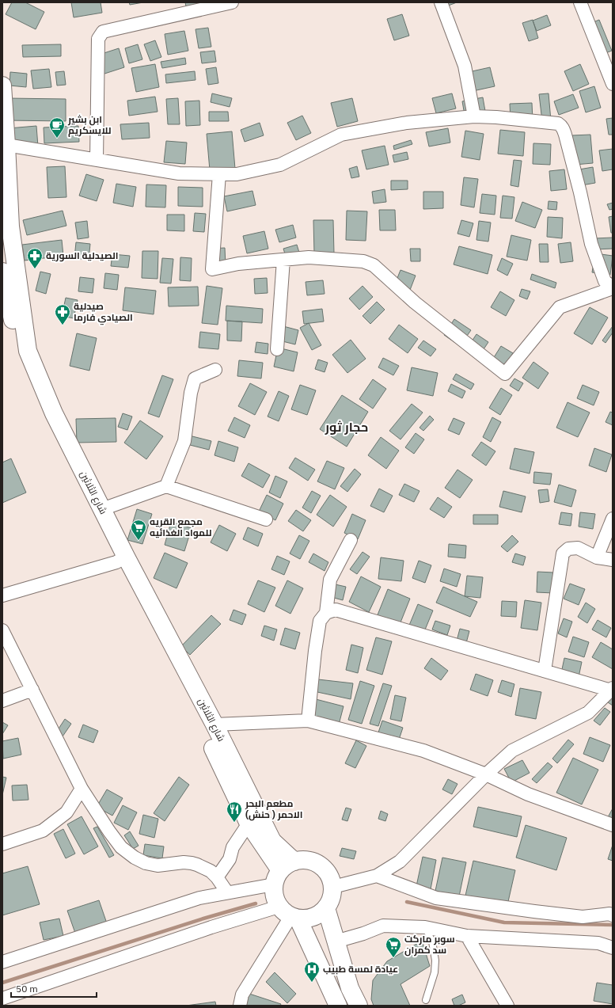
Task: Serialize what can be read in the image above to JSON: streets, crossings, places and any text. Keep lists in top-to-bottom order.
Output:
{
  "streets": {
    "main road": ["شارع الثلاثين"]
  },
  "districts": ["حجار ثور"],
  "places": {
    "cafe": ["ابن بشير للايسكريم"],
    "pharmacy": ["الصيدلية السورية", "صيدلية الصيادي فارما"],
    "supermarket": ["مجمع القريه للمواد الغذائيه", "سوبر ماركت سد كمران"],
    "restaurant": ["مطعم البحر الاحمر ( حنش)"],
    "hospital": ["عيادة لمسة طبيب"]
  },
  "scale_bar": "50 m"
}
